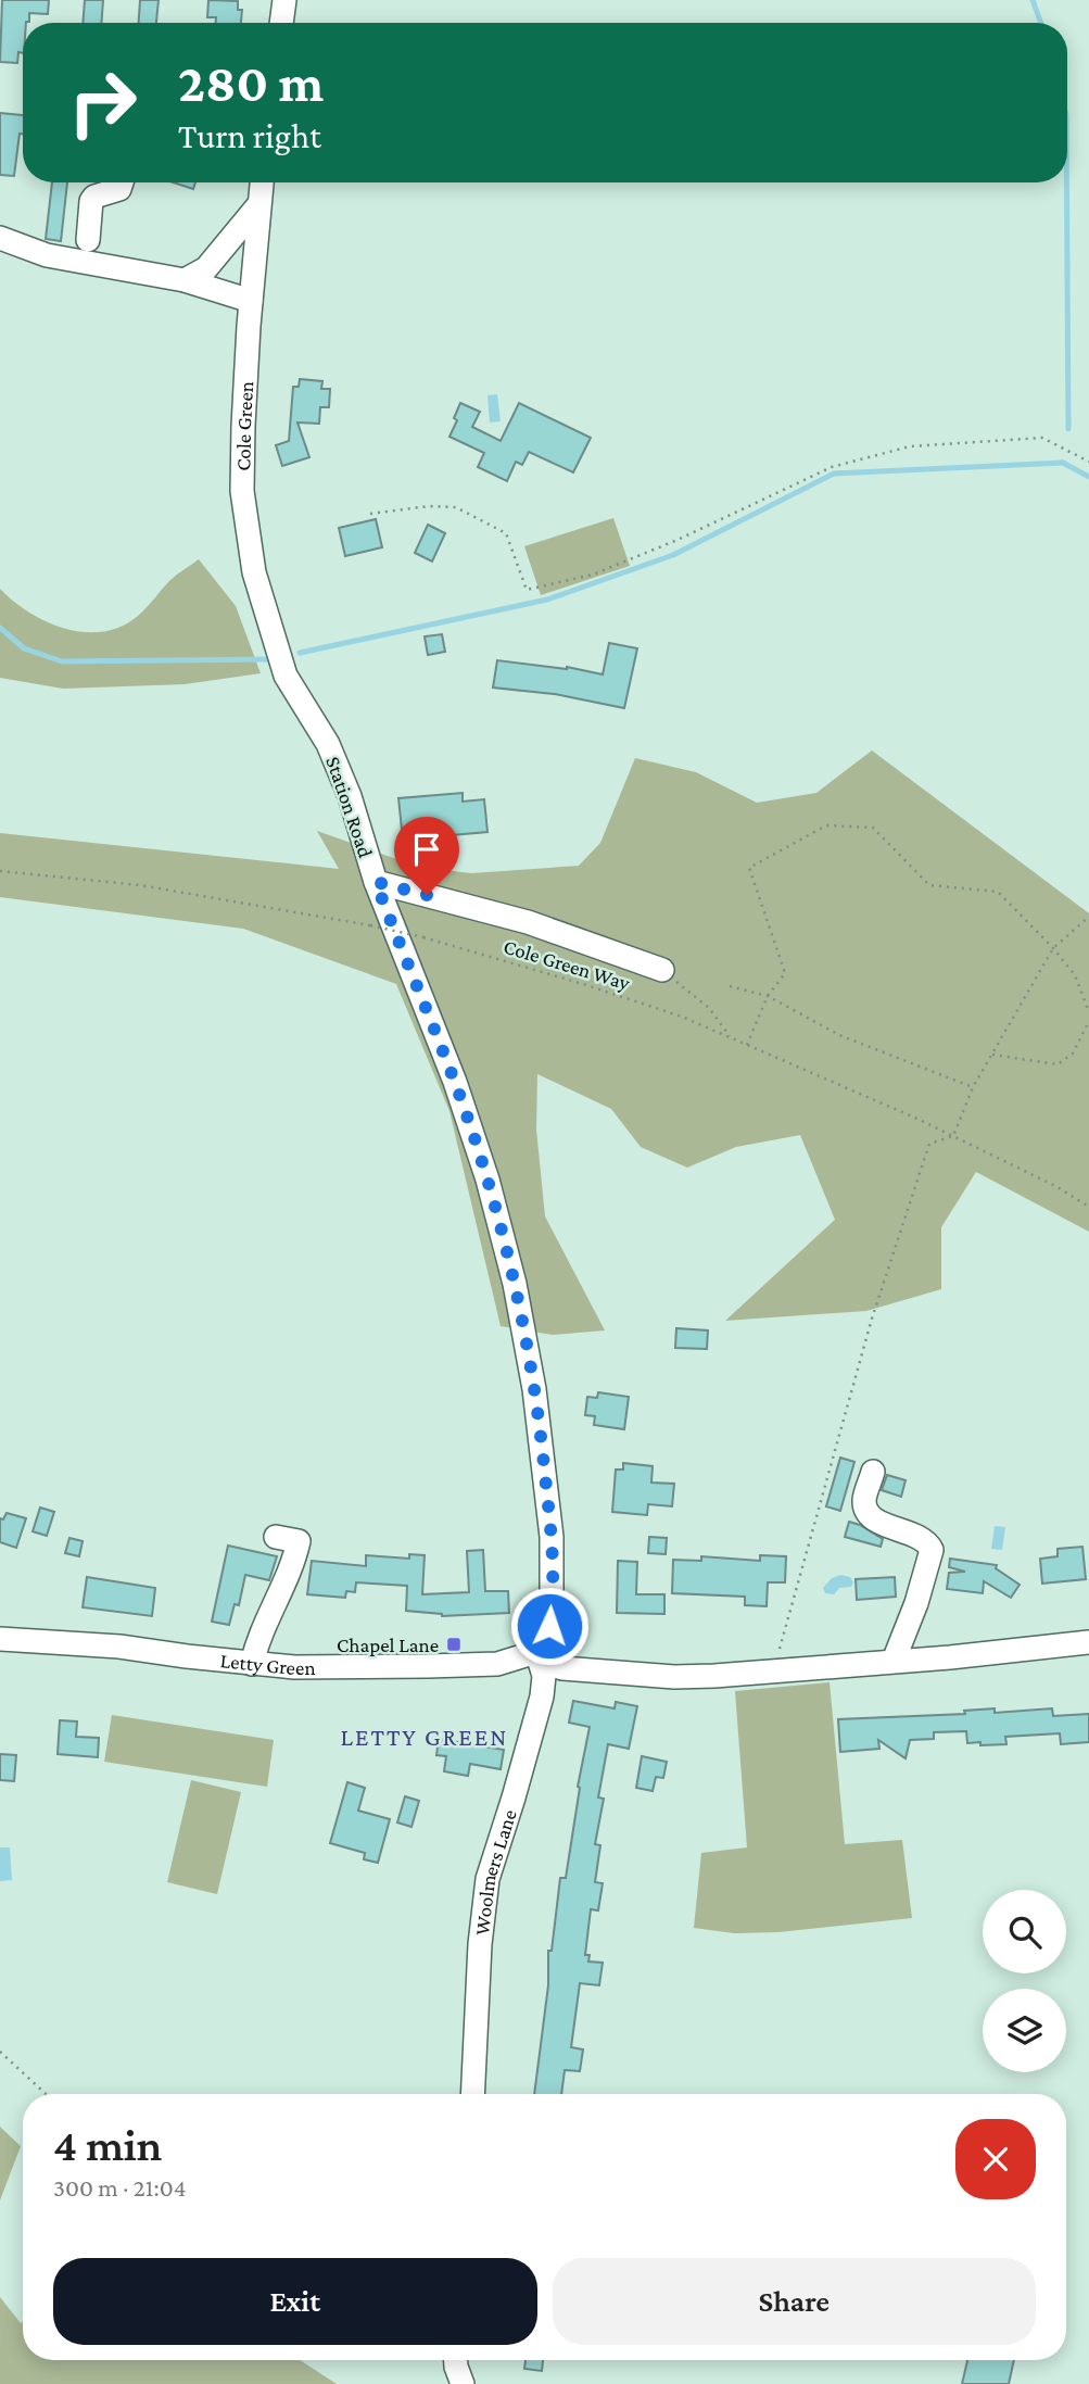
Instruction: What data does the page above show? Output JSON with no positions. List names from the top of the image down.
{
  "streets": {
    "street": [
      "Cole Green",
      "Station Road",
      "Letty Green",
      "Woolmers Lane"
    ],
    "path": ["Cole Green Way"]
  },
  "crossings": [
    ["Cole Green", "Station Road"],
    ["Station Road", "Letty Green"],
    ["Station Road", "Woolmers Lane"],
    ["Letty Green", "Woolmers Lane"]
  ],
  "districts": ["LETTY GREEN"],
  "places": {
    "transit": ["Chapel Lane"]
  },
  "page": {
    "turn": ["280 m", "Turn right"],
    "heading": ["4 min", "300 m · 21:04"],
    "buttons": ["Exit", "Share"]
  }
}
